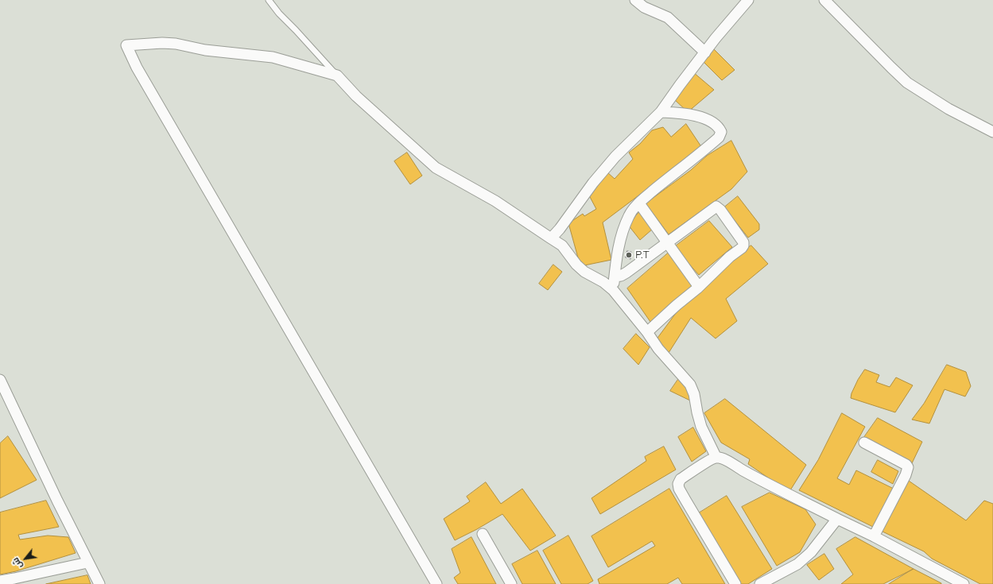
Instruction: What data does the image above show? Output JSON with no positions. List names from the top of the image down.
{
  "places": ["P.T"],
  "north": "bottom left"
}
